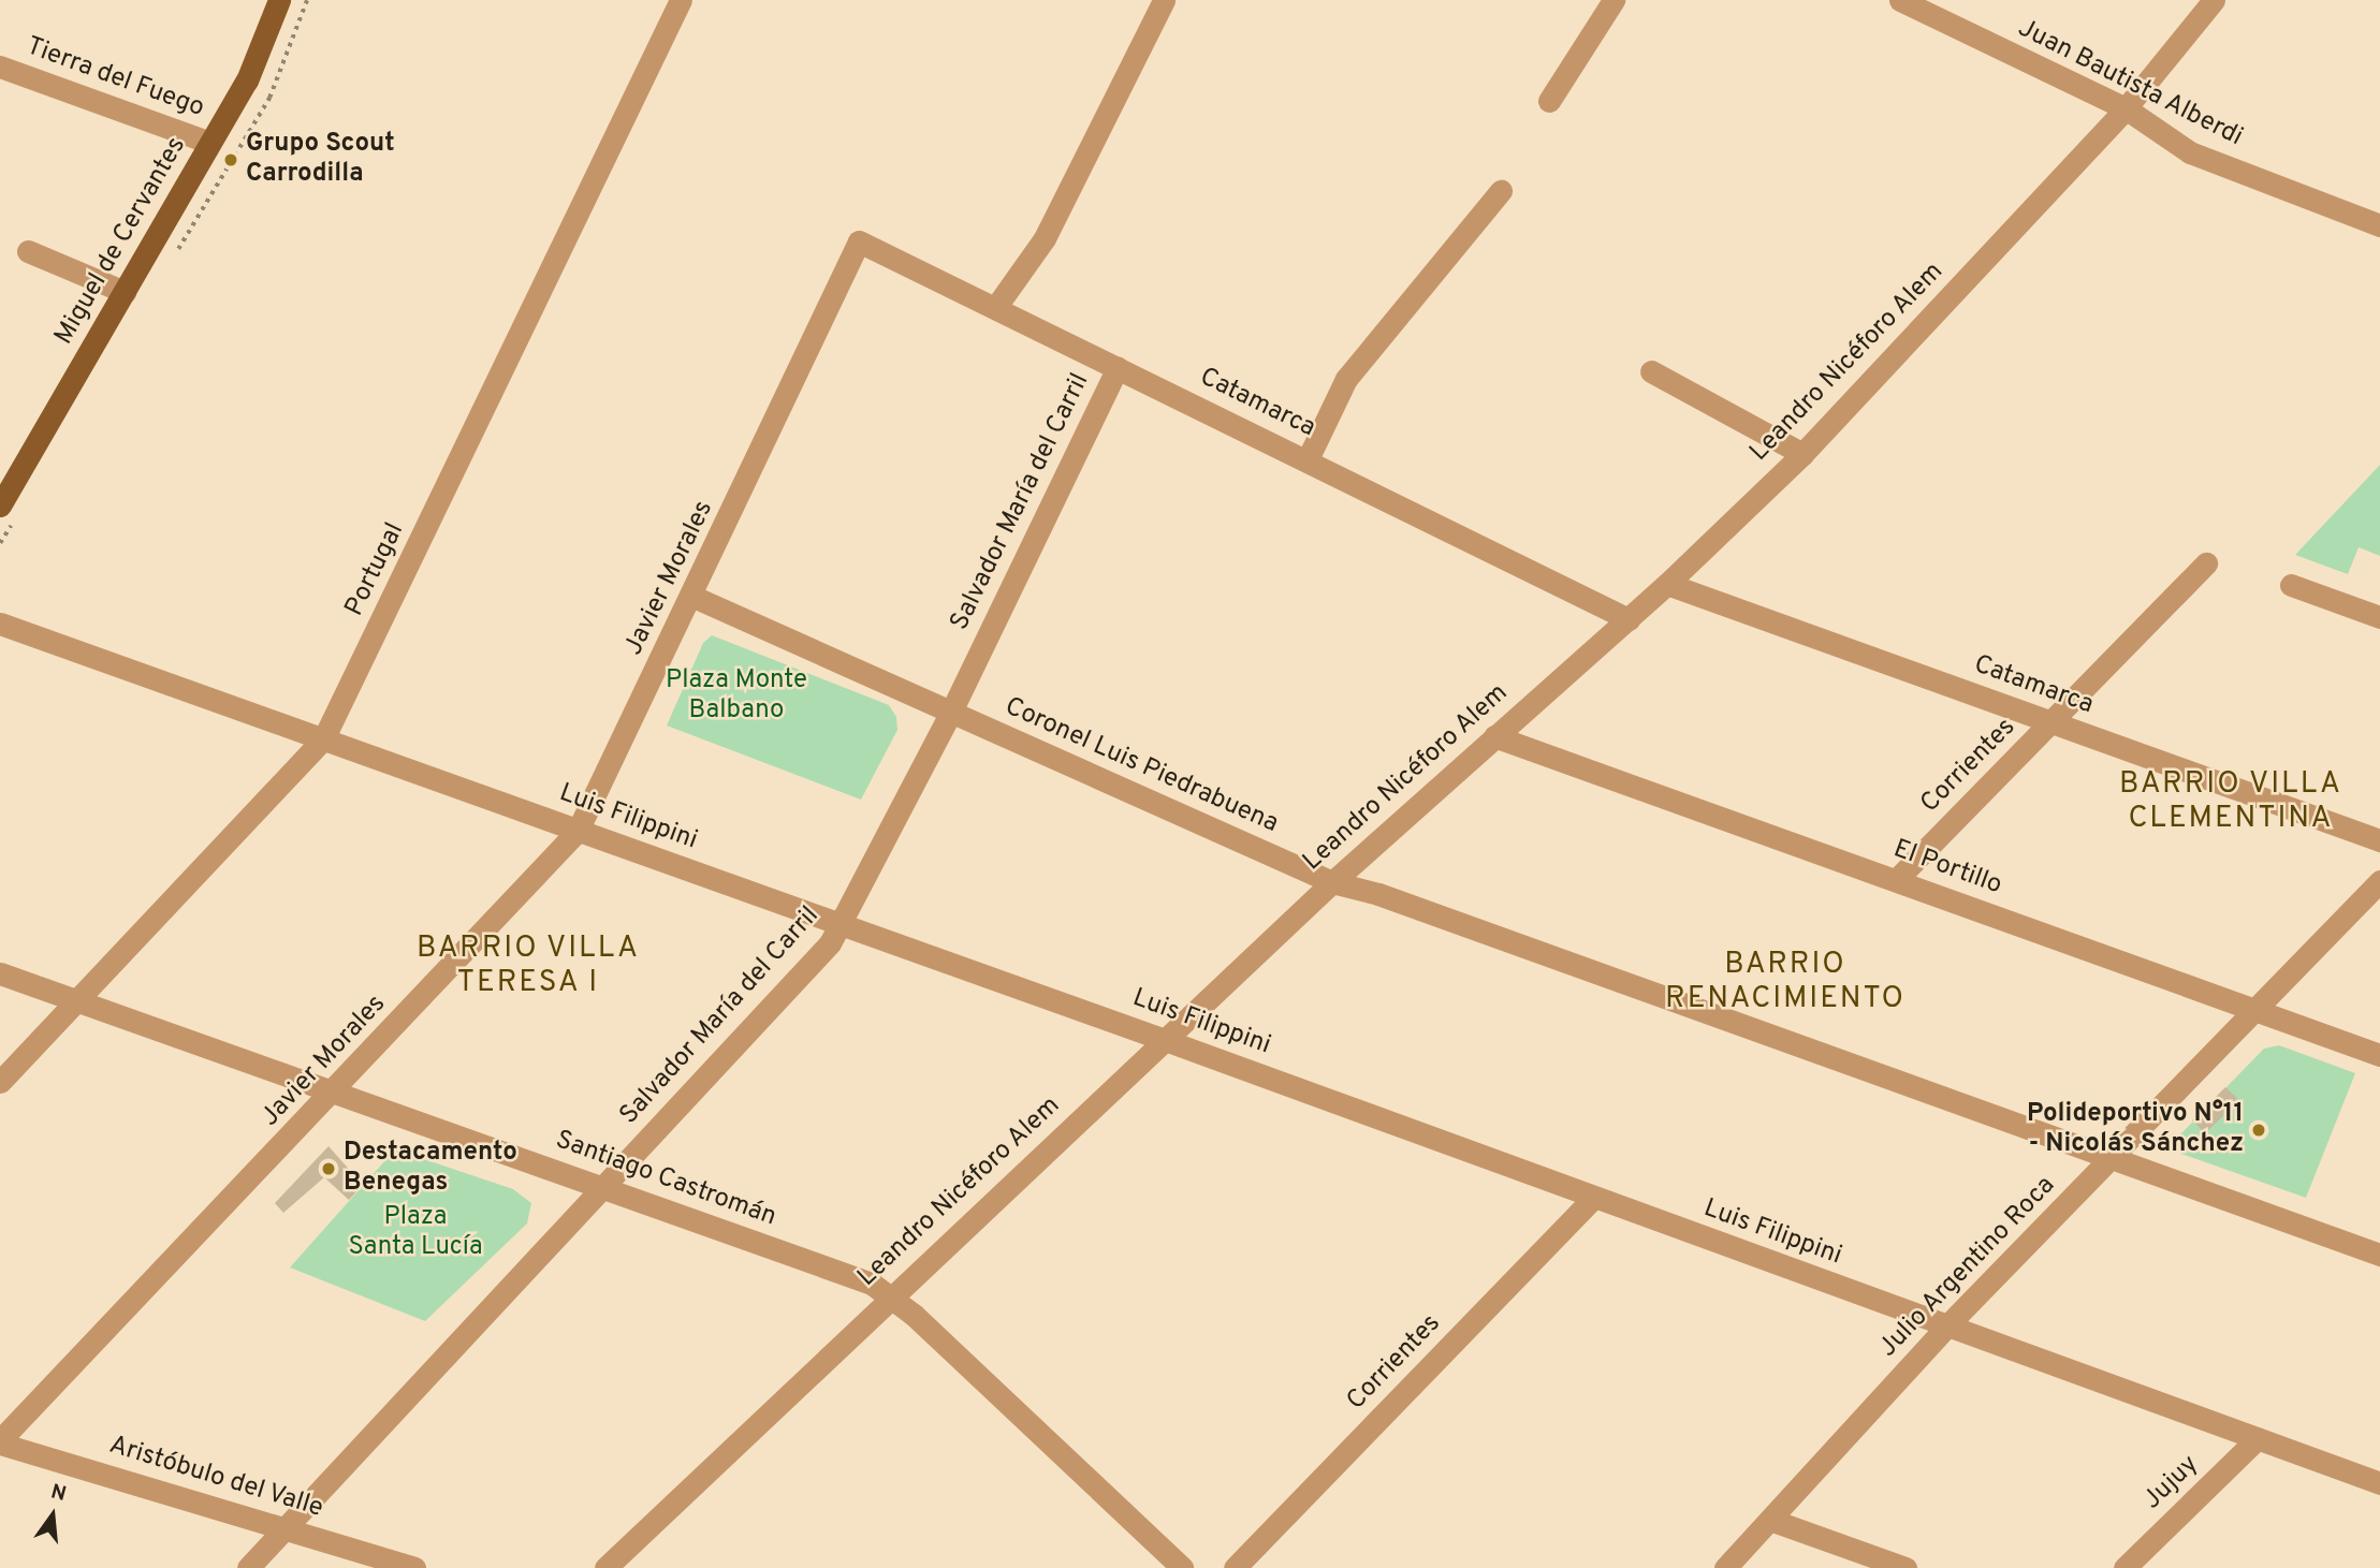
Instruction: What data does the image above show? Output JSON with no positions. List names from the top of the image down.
{
  "streets": {
    "main road": ["Miguel de Cervantes"],
    "street": [
      "Tierra del Fuego",
      "Juan Bautista Alberdi",
      "Leandro Nicéforo Alem",
      "Catamarca",
      "Salvador María del Carril",
      "Portugal",
      "Javier Morales",
      "Coronel Luis Piedrabuena",
      "Corrientes",
      "Luis Filippini",
      "El Portillo",
      "Santiago Castromán",
      "Julio Argentino Roca",
      "Aristóbulo del Valle",
      "Jujuy"
    ]
  },
  "crossings": [
    ["Tierra del Fuego", "Miguel de Cervantes"],
    ["Juan Bautista Alberdi", "Leandro Nicéforo Alem"],
    ["Leandro Nicéforo Alem", "Catamarca"],
    ["Leandro Nicéforo Alem", "Coronel Luis Piedrabuena"],
    ["Leandro Nicéforo Alem", "Luis Filippini"],
    ["Leandro Nicéforo Alem", "El Portillo"],
    ["Leandro Nicéforo Alem", "Santiago Castromán"],
    ["Catamarca", "Salvador María del Carril"],
    ["Catamarca", "Javier Morales"],
    ["Catamarca", "Corrientes"],
    ["Salvador María del Carril", "Coronel Luis Piedrabuena"],
    ["Salvador María del Carril", "Luis Filippini"],
    ["Salvador María del Carril", "Santiago Castromán"],
    ["Salvador María del Carril", "Aristóbulo del Valle"],
    ["Portugal", "Luis Filippini"],
    ["Portugal", "Santiago Castromán"],
    ["Javier Morales", "Coronel Luis Piedrabuena"],
    ["Javier Morales", "Luis Filippini"],
    ["Javier Morales", "Santiago Castromán"],
    ["Javier Morales", "Aristóbulo del Valle"],
    ["Coronel Luis Piedrabuena", "Julio Argentino Roca"],
    ["Corrientes", "Luis Filippini"],
    ["Corrientes", "El Portillo"],
    ["Luis Filippini", "Julio Argentino Roca"],
    ["Luis Filippini", "Jujuy"],
    ["El Portillo", "Julio Argentino Roca"]
  ],
  "districts": ["BARRIO VILLA CLEMENTINA", "BARRIO VILLA TERESA I", "BARRIO RENACIMIENTO"],
  "parks": ["Plaza Monte Balbano", "Plaza Santa Lucía"],
  "places": ["Grupo Scout Carrodilla", "Polideportivo N°11 - Nicolás Sánchez", "Destacamento Benegas"],
  "north": "top"
}
